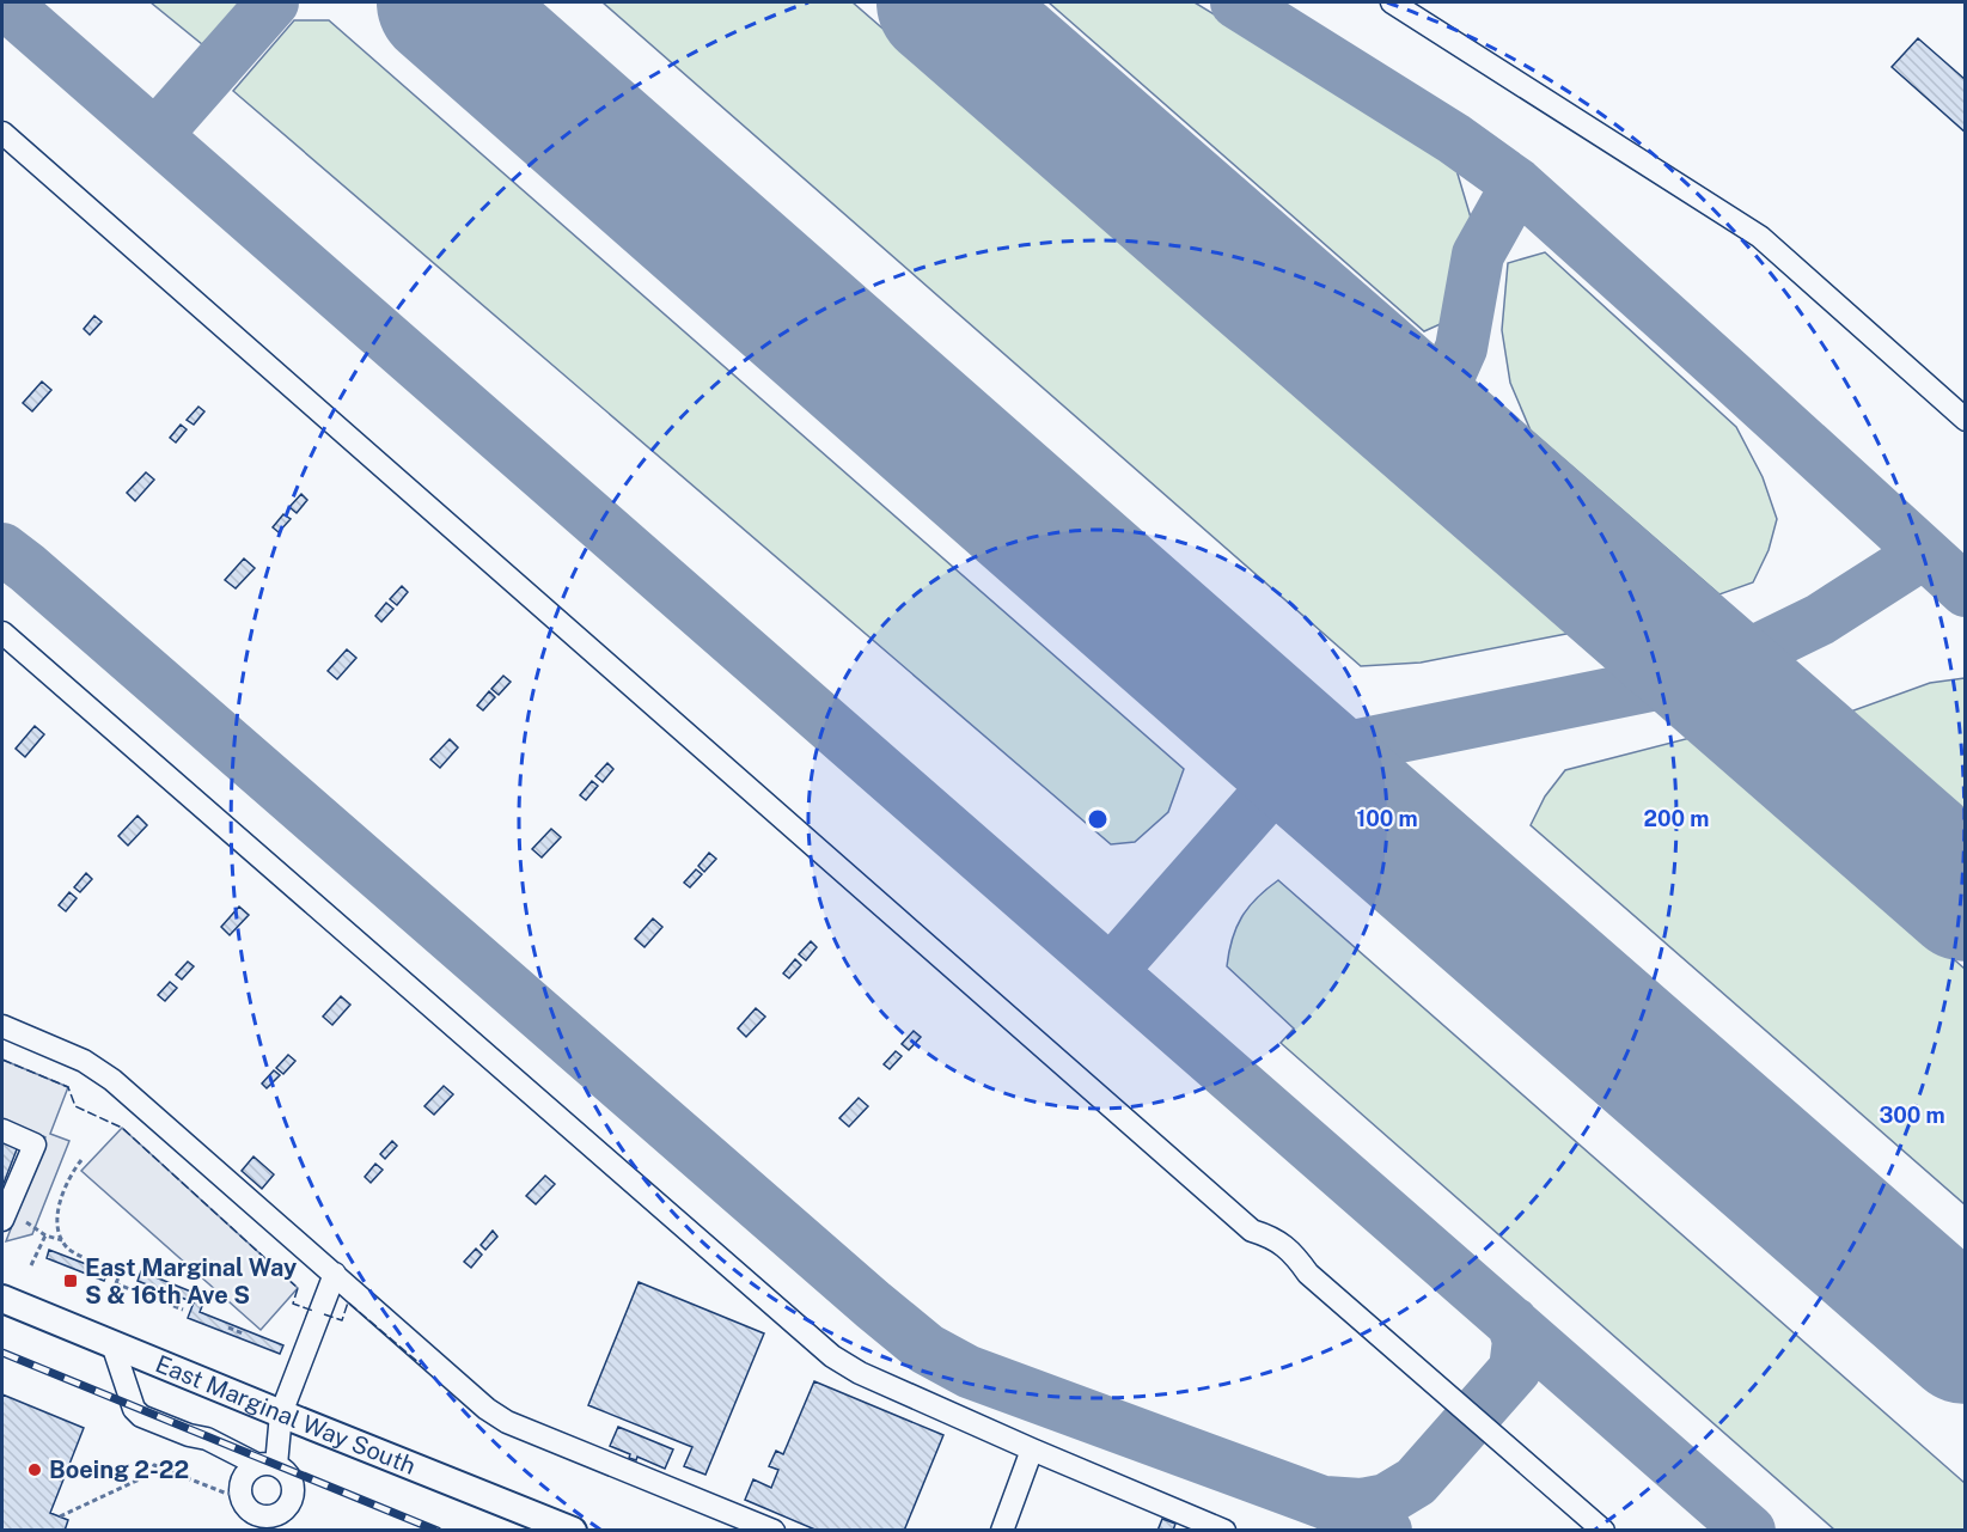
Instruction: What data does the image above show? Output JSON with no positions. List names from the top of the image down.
{
  "streets": {
    "main road": ["East Marginal Way South"]
  },
  "places": {
    "transit": ["East Marginal Way S & 16th Ave S"],
    "other": ["Boeing 2-22"]
  },
  "rings": ["100 m", "200 m", "300 m"]
}
